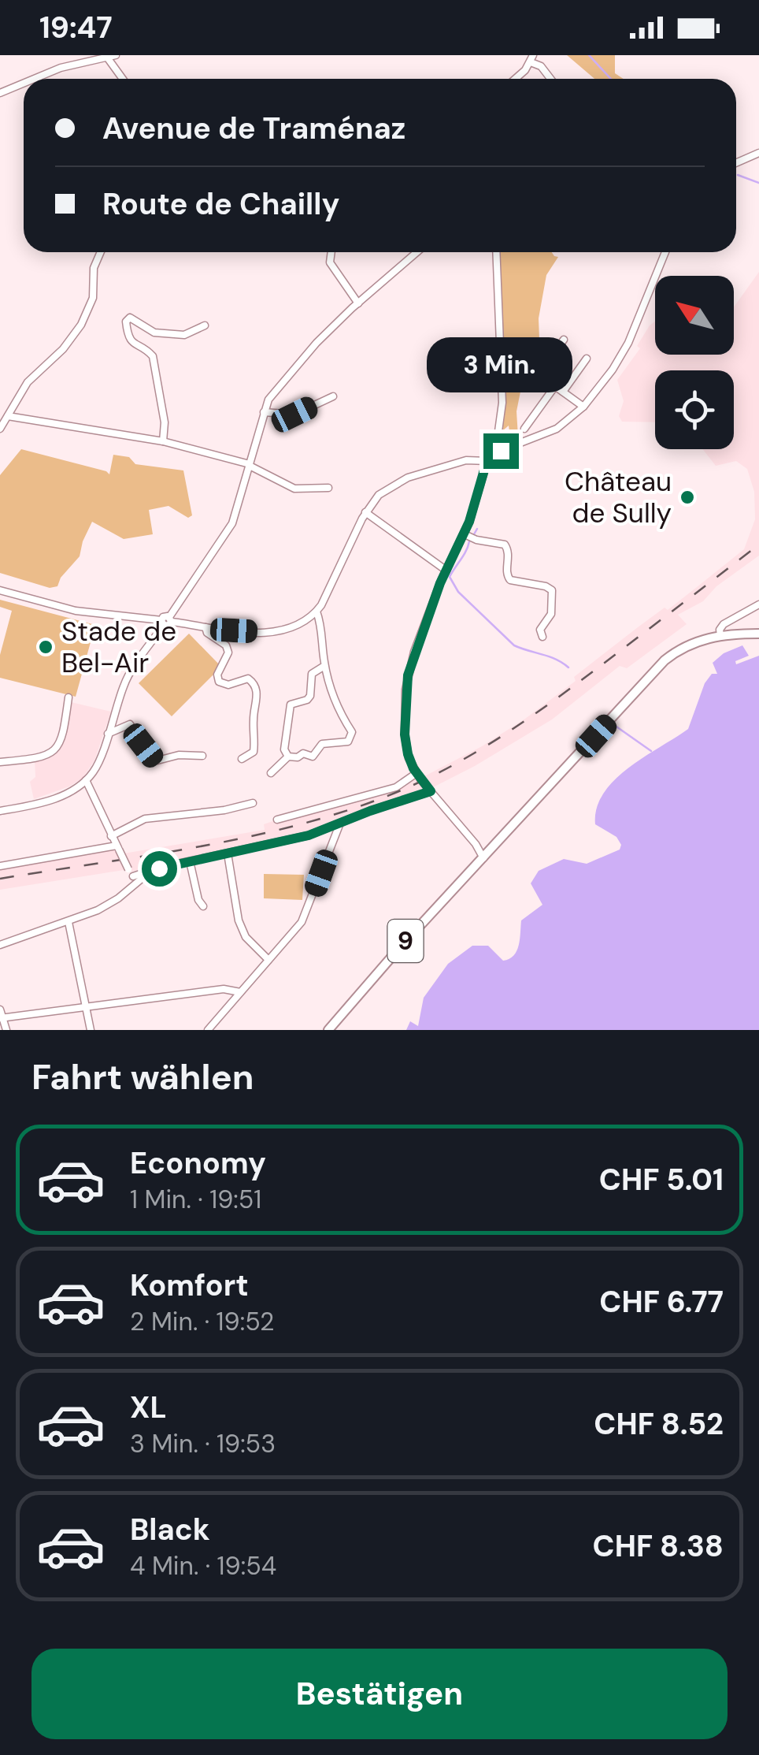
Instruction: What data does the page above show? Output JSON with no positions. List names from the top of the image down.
{
  "streets": {
    "main road": ["9"]
  },
  "places": ["Château de Sully", "Stade de Bel-Air"],
  "north": "top left",
  "page": {
    "status": "19:47",
    "banner": ["Avenue de Traménaz", "Route de Chailly"],
    "bubble": "3 Min.",
    "heading": "Fahrt wählen",
    "list": [
      {
        "name": "Economy",
        "note": "1 Min. · 19:51",
        "value": "CHF 5.01"
      },
      {
        "name": "Komfort",
        "note": "2 Min. · 19:52",
        "value": "CHF 6.77"
      },
      {
        "name": "XL",
        "note": "3 Min. · 19:53",
        "value": "CHF 8.52"
      },
      {
        "name": "Black",
        "note": "4 Min. · 19:54",
        "value": "CHF 8.38"
      }
    ],
    "buttons": "Bestätigen"
  }
}
